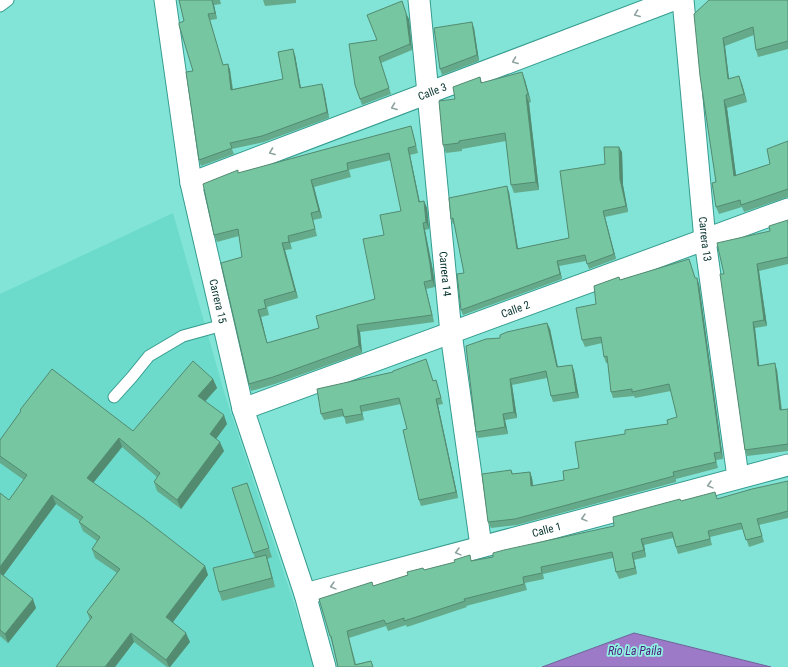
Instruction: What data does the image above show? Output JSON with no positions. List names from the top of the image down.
{
  "streets": {
    "street": [
      "Calle 3",
      "Carrera 13",
      "Carrera 14",
      "Carrera 15",
      "Calle 2",
      "Calle 1"
    ]
  },
  "crossings": [
    ["Calle 3", "Carrera 14"],
    ["Calle 3", "Carrera 15"],
    ["Carrera 13", "Calle 2"],
    ["Carrera 13", "Calle 1"],
    ["Carrera 14", "Calle 2"],
    ["Carrera 14", "Calle 1"],
    ["Carrera 15", "Calle 2"],
    ["Carrera 15", "Calle 1"]
  ],
  "one_way": ["Calle 3", "Calle 1"],
  "water": ["Río La Paila"]
}
